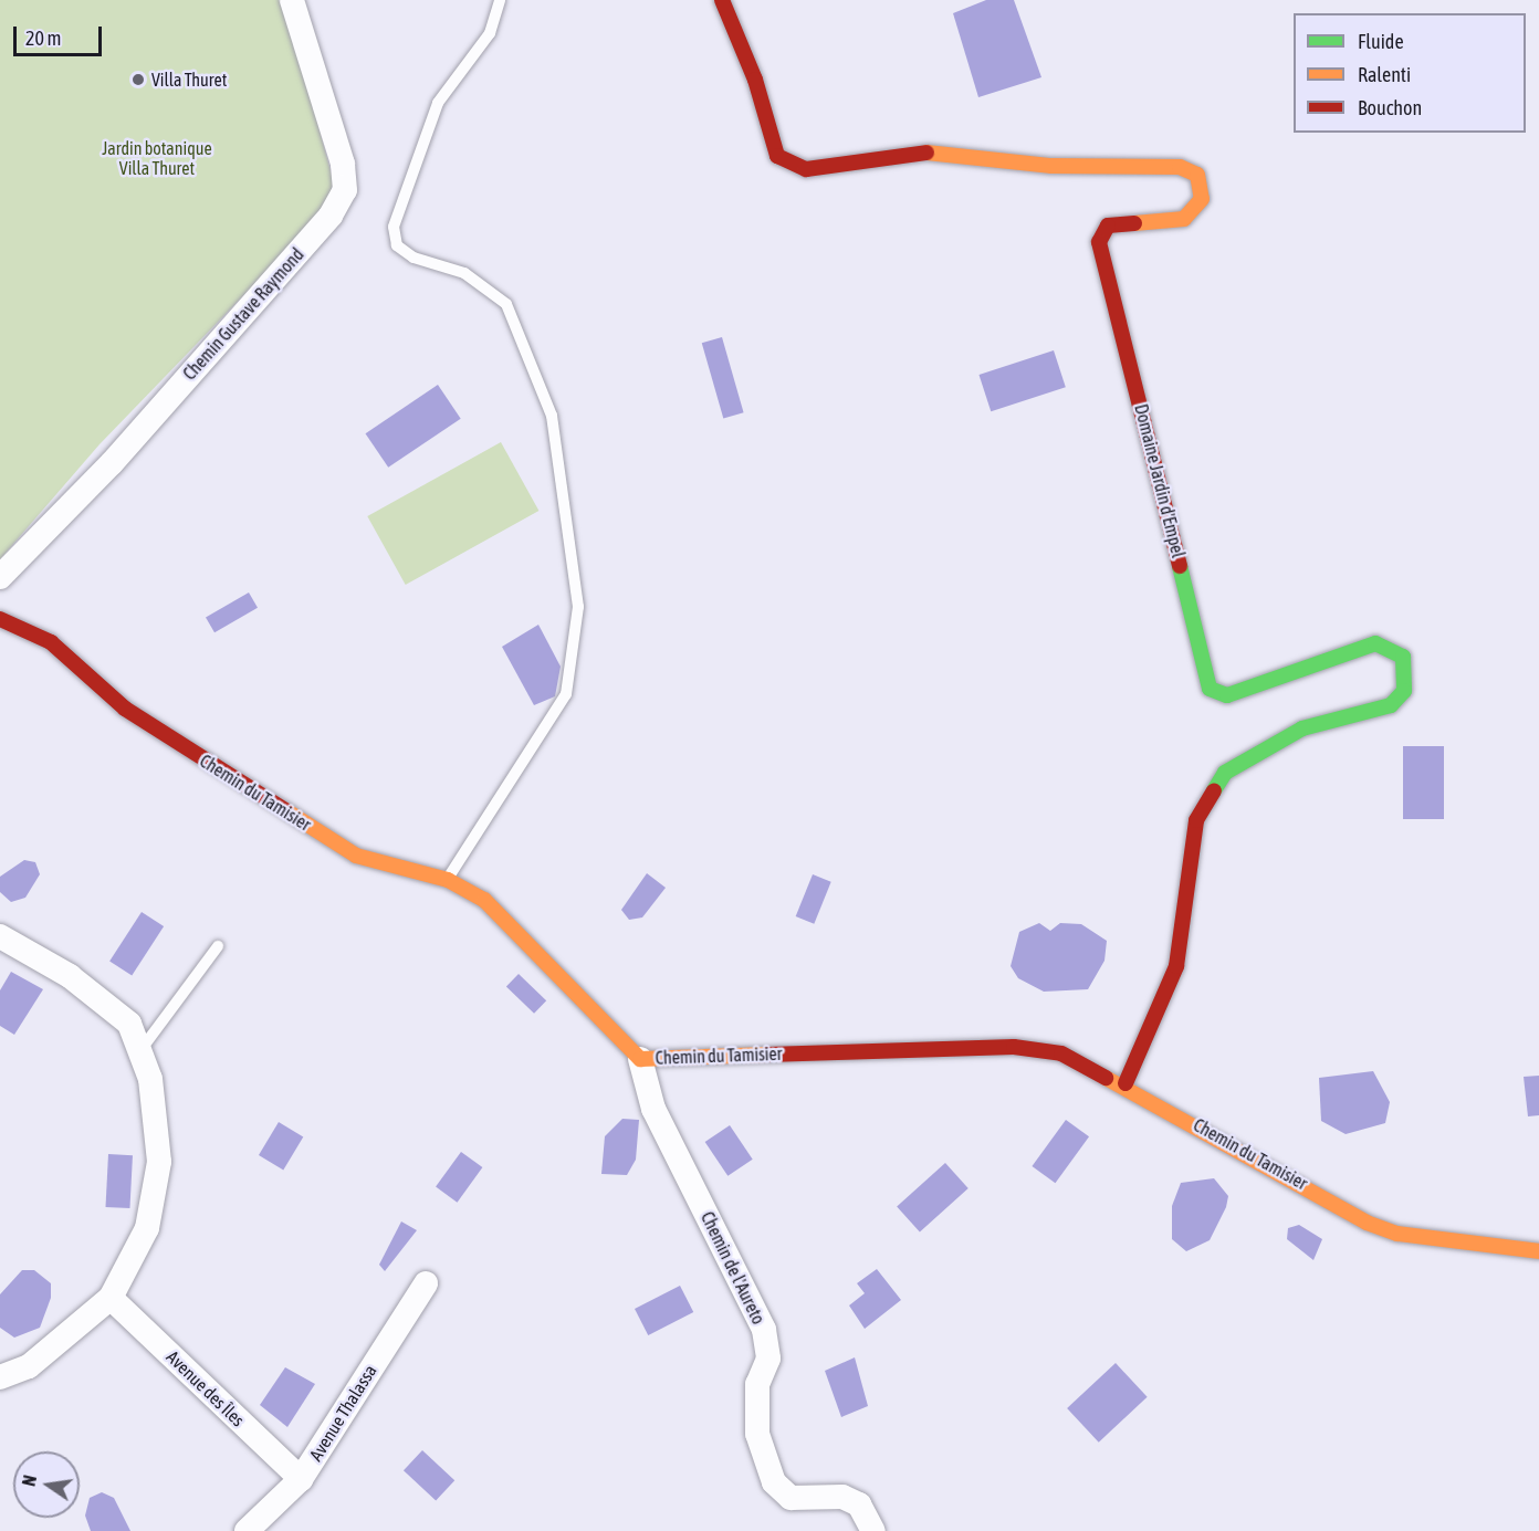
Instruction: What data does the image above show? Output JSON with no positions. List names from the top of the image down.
{
  "streets": {
    "street": [
      "Chemin Gustave Raymond",
      "Domaine Jardin d'Empel",
      "Chemin du Tamisier",
      "Chemin de l'Aureto",
      "Avenue des Îles",
      "Avenue Thalassa"
    ]
  },
  "crossings": [
    ["Domaine Jardin d'Empel", "Chemin du Tamisier"],
    ["Chemin du Tamisier", "Chemin de l'Aureto"],
    ["Avenue des Îles", "Avenue Thalassa"]
  ],
  "parks": ["Jardin botanique Villa Thuret"],
  "places": ["Villa Thuret"],
  "legend": ["Fluide", "Ralenti", "Bouchon"],
  "scale_bar": "20 m",
  "north": "left"
}
